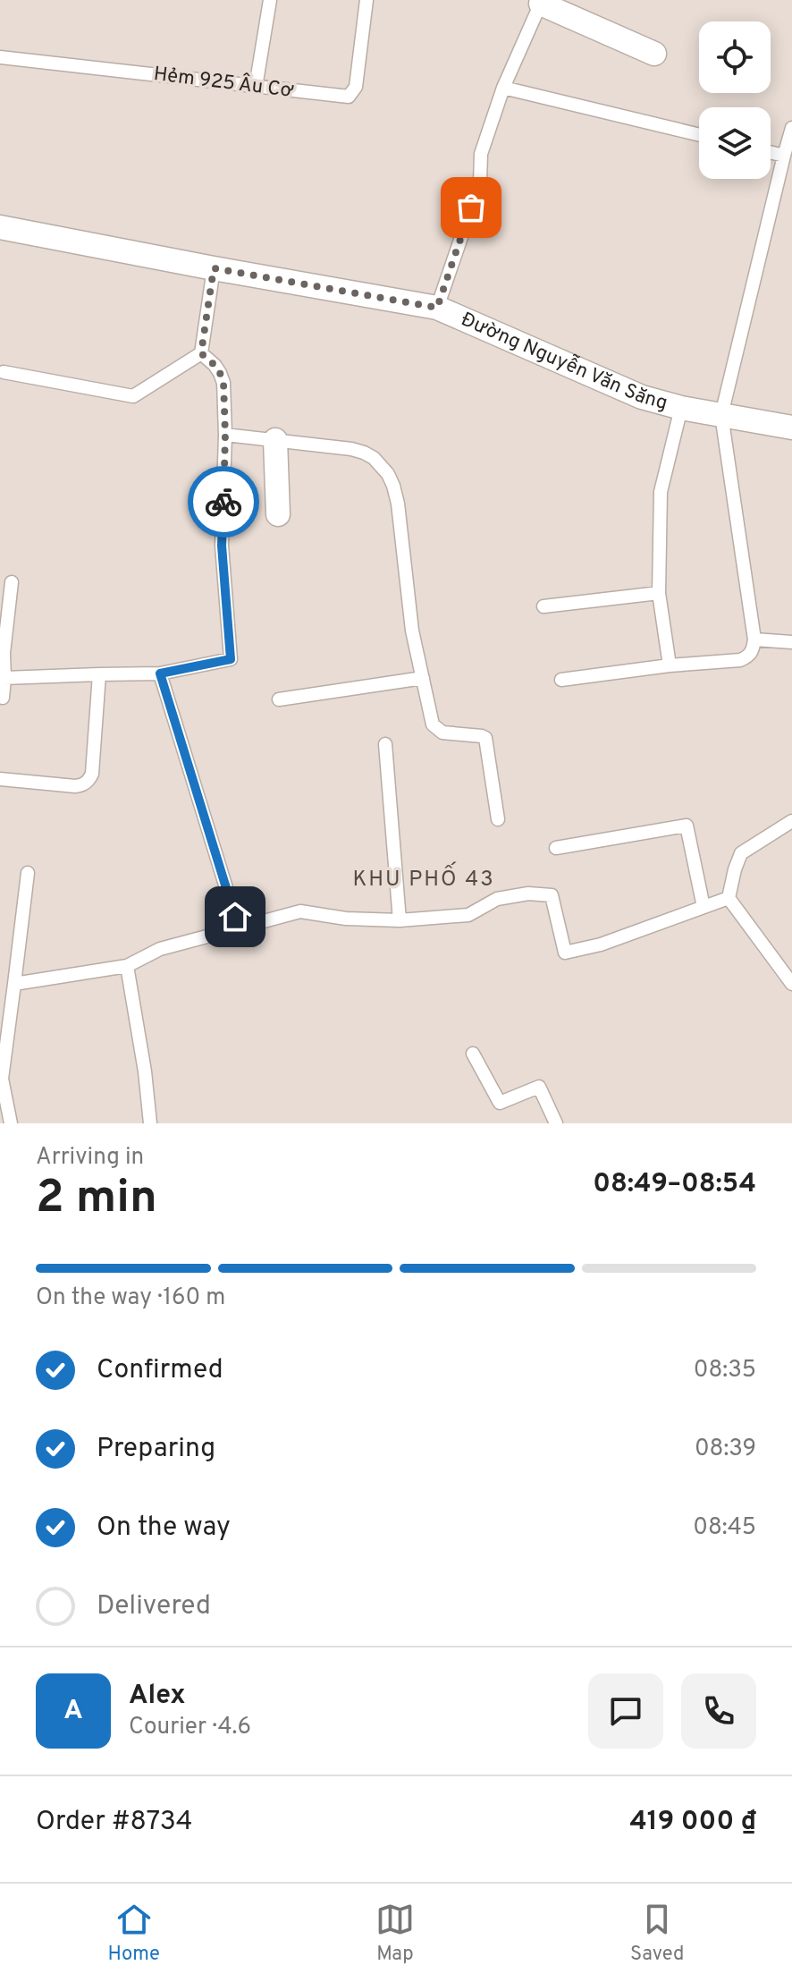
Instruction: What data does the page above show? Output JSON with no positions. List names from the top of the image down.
{
  "streets": {
    "street": ["Đường Nguyễn Văn Săng"],
    "lane": ["Hẻm 925 Âu Cơ"]
  },
  "districts": ["KHU PHỐ 43"],
  "page": {
    "heading": ["2 min", "Arriving in", "08:49–08:54"],
    "panel": [
      "Alex",
      "Courier · 4.6",
      "Order #8734",
      "419 000 ₫"
    ],
    "bar": "On the way · 160 m",
    "list": [
      ["Confirmed", "08:35"],
      ["Preparing", "08:39"],
      ["On the way", "08:45"],
      "Delivered"
    ],
    "round": "A",
    "tabs": ["Home", "Map", "Saved"]
  }
}
